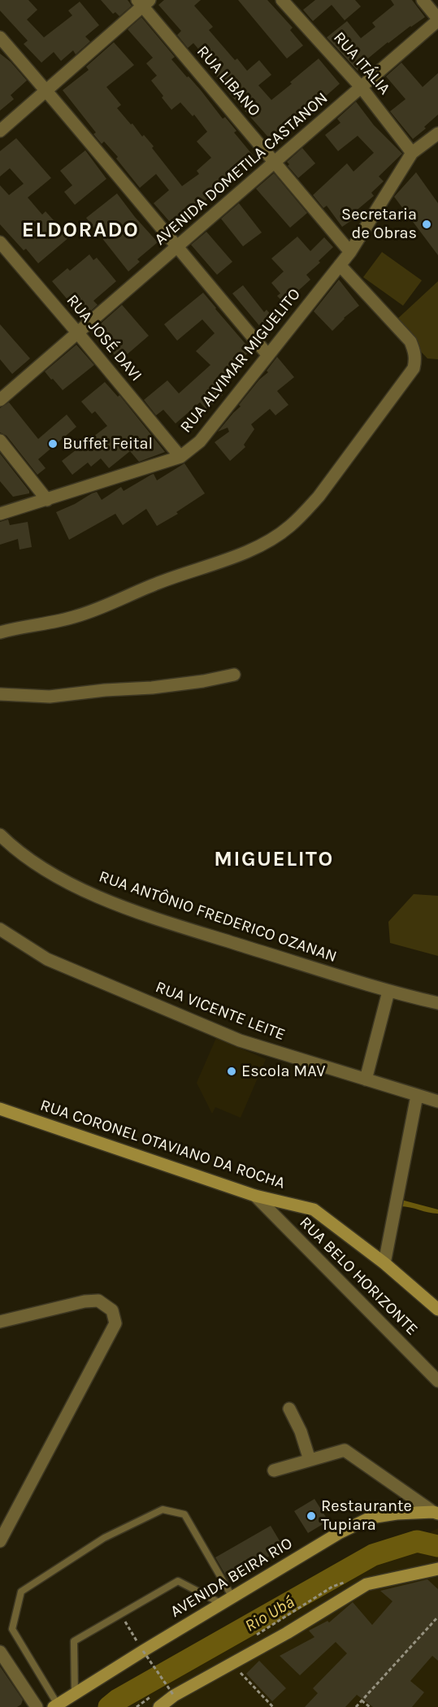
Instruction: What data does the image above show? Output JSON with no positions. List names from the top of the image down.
{
  "streets": {
    "main road": ["RUA CORONEL OTAVIANO DA ROCHA", "AVENIDA BEIRA RIO"],
    "street": [
      "RUA ITÁLIA",
      "RUA LIBANO",
      "AVENIDA DOMETILA CASTANON",
      "RUA JOSÉ DAVI",
      "RUA ALVIMAR MIGUELITO",
      "RUA ANTÔNIO FREDERICO OZANAN",
      "RUA VICENTE LEITE",
      "RUA BELO HORIZONTE"
    ]
  },
  "crossings": [
    ["RUA ITÁLIA", "AVENIDA DOMETILA CASTANON"],
    ["RUA ITÁLIA", "RUA ALVIMAR MIGUELITO"],
    ["RUA LIBANO", "AVENIDA DOMETILA CASTANON"],
    ["RUA LIBANO", "RUA ALVIMAR MIGUELITO"],
    ["AVENIDA DOMETILA CASTANON", "RUA JOSÉ DAVI"],
    ["RUA JOSÉ DAVI", "RUA ALVIMAR MIGUELITO"],
    ["RUA CORONEL OTAVIANO DA ROCHA", "RUA BELO HORIZONTE"]
  ],
  "districts": ["ELDORADO", "MIGUELITO"],
  "water": ["Rio Ubá"],
  "places": [
    "Secretaria de Obras",
    "Buffet Feital",
    "Escola MAV",
    "Restaurante Tupiara"
  ]
}
